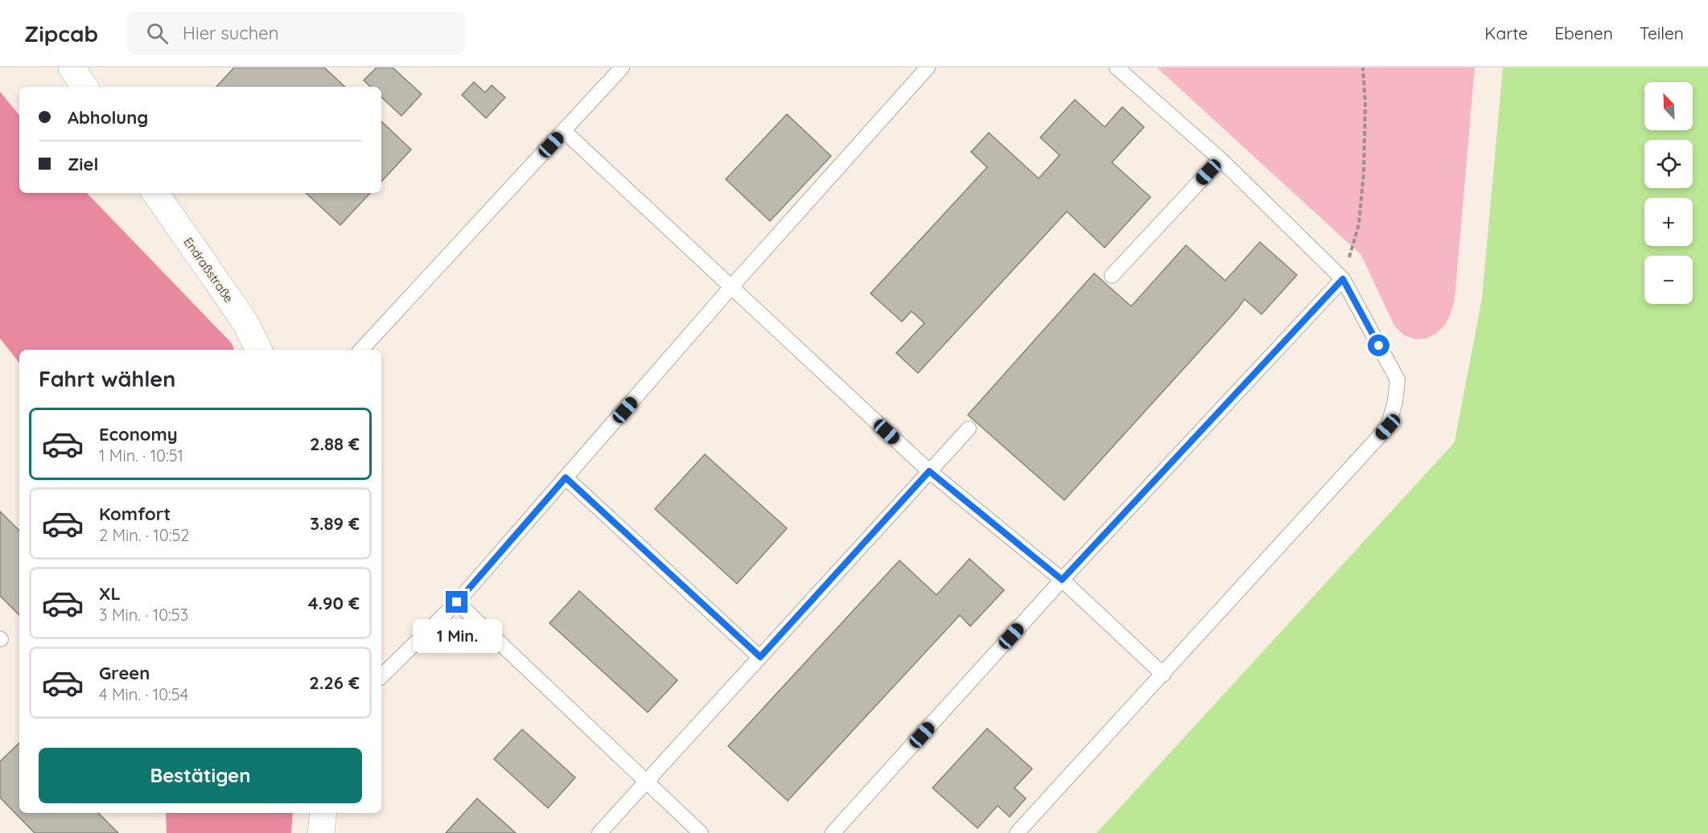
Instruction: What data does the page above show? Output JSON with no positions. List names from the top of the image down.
{
  "streets": {
    "street": ["Endraßstraße"]
  },
  "north": "top left",
  "page": {
    "header": "Zipcab",
    "search": "Hier suchen",
    "nav": ["Karte", "Ebenen", "Teilen"],
    "map_buttons": ["+", "−"],
    "banner": ["Abholung", "Ziel"],
    "heading": "Fahrt wählen",
    "list": [
      {
        "name": "Economy",
        "note": "1 Min. · 10:51",
        "value": "2.88 €"
      },
      {
        "name": "Komfort",
        "note": "2 Min. · 10:52",
        "value": "3.89 €"
      },
      {
        "name": "XL",
        "note": "3 Min. · 10:53",
        "value": "4.90 €"
      },
      {
        "name": "Green",
        "note": "4 Min. · 10:54",
        "value": "2.26 €"
      }
    ],
    "bubble": "1 Min.",
    "buttons": "Bestätigen"
  }
}
